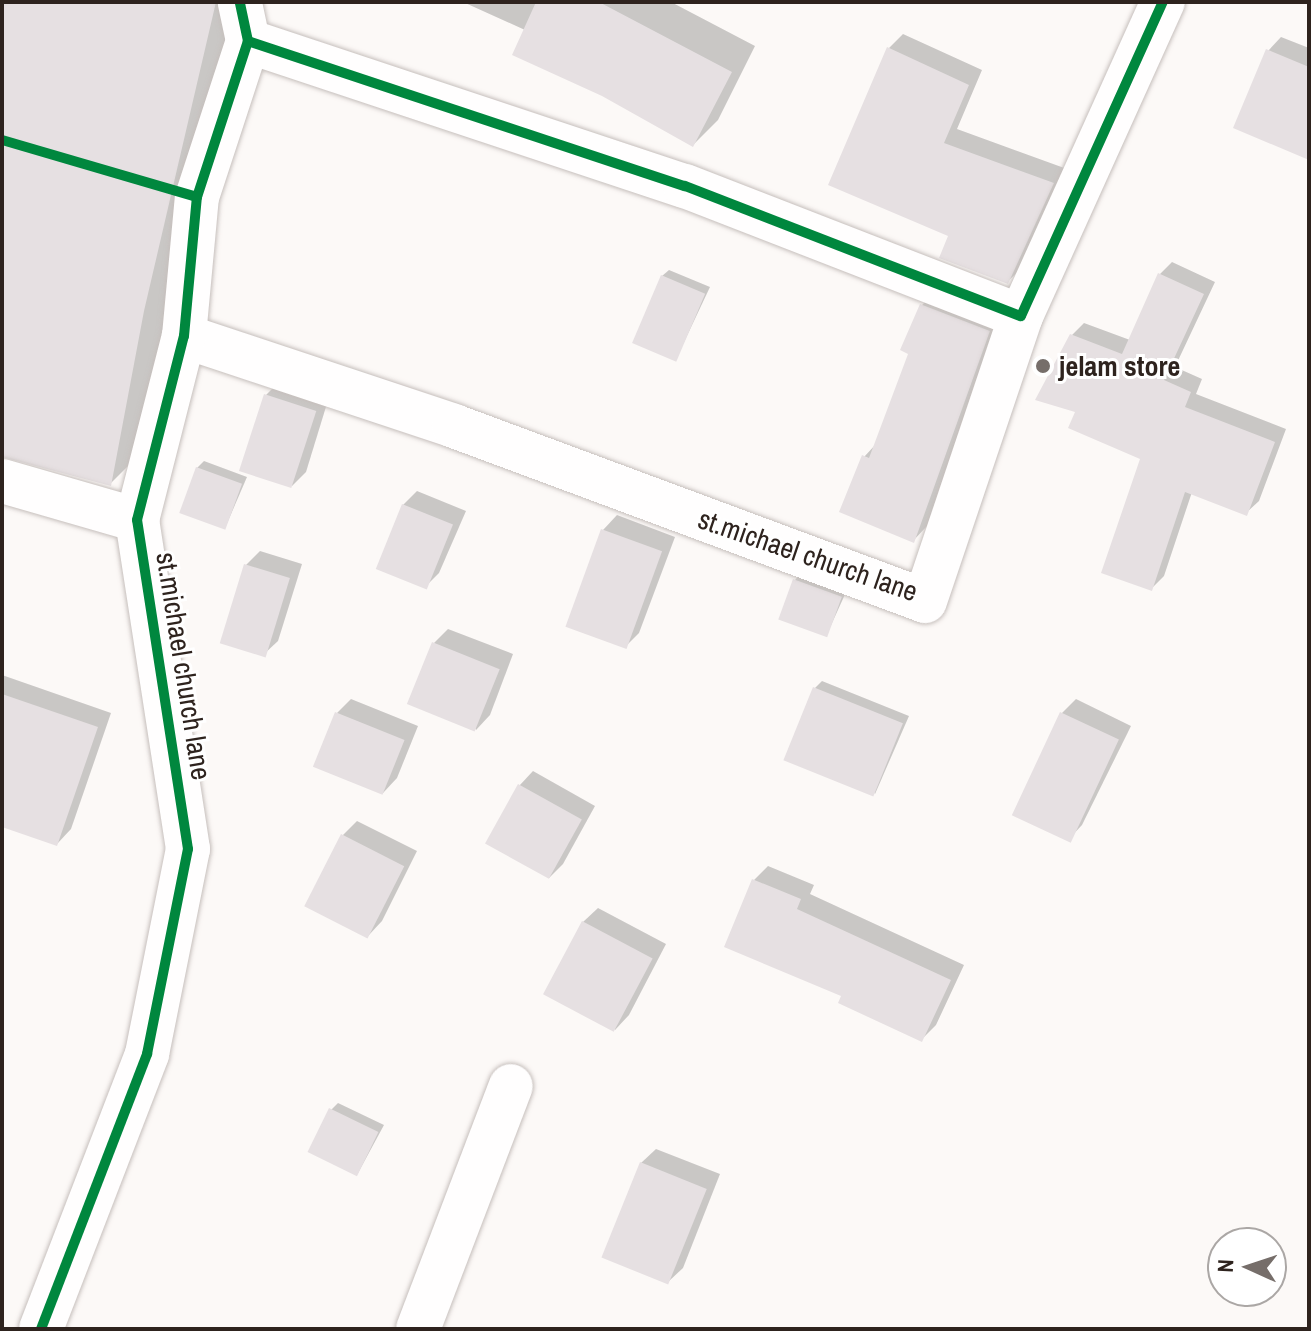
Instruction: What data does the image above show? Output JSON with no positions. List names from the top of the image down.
{
  "streets": {
    "street": ["st.michael church lane"]
  },
  "places": ["jelam store"],
  "north": "left"
}
